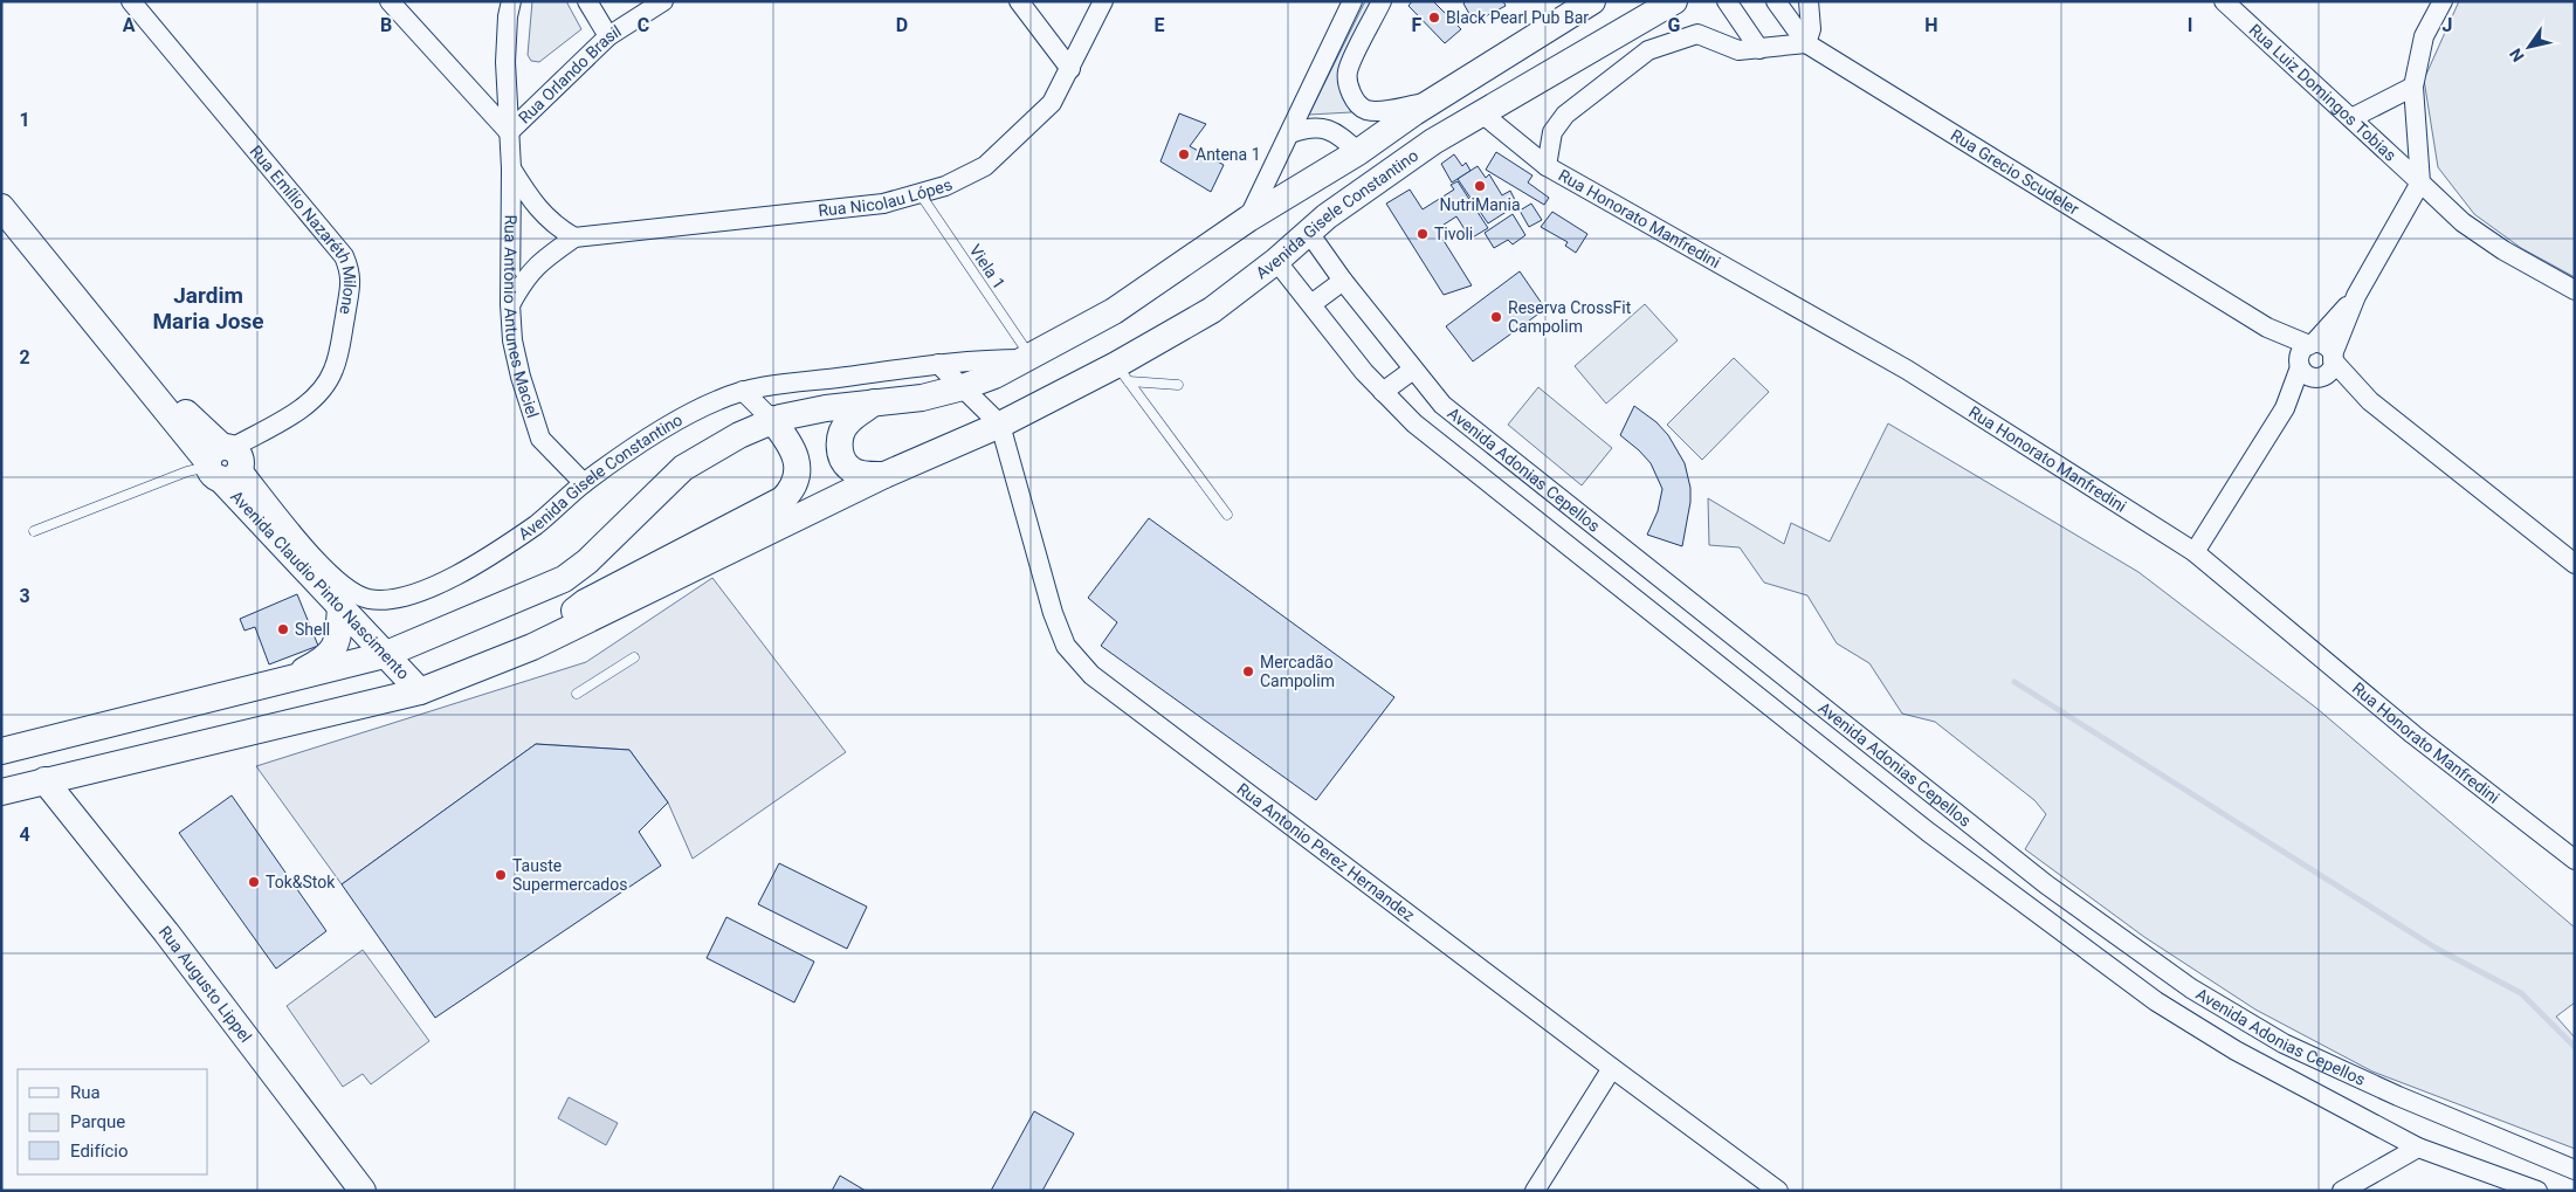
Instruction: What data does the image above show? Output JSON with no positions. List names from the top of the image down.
{
  "streets": {
    "main road": ["Avenida Gisele Constantino", "Avenida Claudio Pinto Nascimento", "Rua Augusto Lippel"],
    "street": [
      "Rua Orlando Brasil",
      "Rua Luiz Domingos Tobias",
      "Rua Grecio Scudeler",
      "Rua Nicolau Lópes",
      "Rua Honorato Manfredini",
      "Rua Emílio Nazaréth Milone",
      "Rua Antônio Antunes Maciel",
      "Avenida Adonias Cepellos",
      "Rua Antonio Perez Hernandez"
    ],
    "lane": ["Viela 1"]
  },
  "crossings": [
    ["Rua Orlando Brasil", "Rua Antônio Antunes Maciel"],
    ["Rua Nicolau Lópes", "Viela 1"],
    ["Rua Nicolau Lópes", "Rua Antônio Antunes Maciel"],
    ["Avenida Gisele Constantino", "Rua Honorato Manfredini"],
    ["Avenida Gisele Constantino", "Rua Emílio Nazaréth Milone"],
    ["Avenida Gisele Constantino", "Viela 1"],
    ["Avenida Gisele Constantino", "Rua Antônio Antunes Maciel"],
    ["Avenida Gisele Constantino", "Avenida Adonias Cepellos"],
    ["Avenida Gisele Constantino", "Avenida Claudio Pinto Nascimento"],
    ["Avenida Gisele Constantino", "Rua Antonio Perez Hernandez"],
    ["Avenida Gisele Constantino", "Rua Augusto Lippel"],
    ["Rua Emílio Nazaréth Milone", "Avenida Claudio Pinto Nascimento"]
  ],
  "districts": ["Jardim Maria Jose"],
  "places": [
    "Black Pearl Pub Bar",
    "Antena 1",
    "NutriMania",
    "Tivoli",
    "Reserva CrossFit Campolim",
    "Shell",
    "Mercadão Campolim",
    "Tauste Supermercados",
    "Tok&Stok"
  ],
  "legend": ["Rua", "Parque", "Edifício"],
  "north": "bottom left",
  "grid": {
    "columns": [
      "A",
      "B",
      "C",
      "D",
      "E",
      "F",
      "G",
      "H",
      "I",
      "J"
    ],
    "rows": [
      "1",
      "2",
      "3",
      "4"
    ]
  }
}
